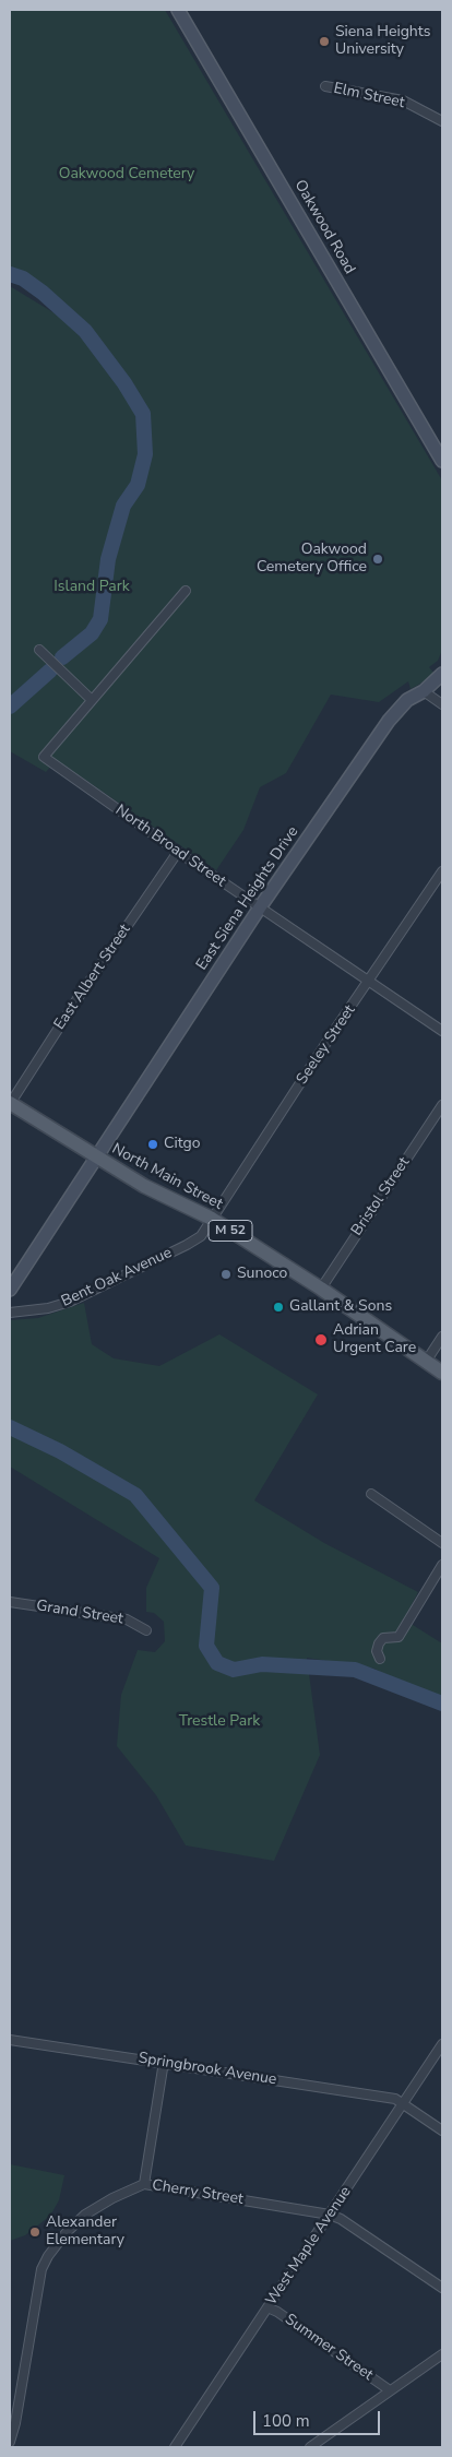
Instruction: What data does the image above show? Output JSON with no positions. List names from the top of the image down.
{
  "streets": {
    "main road": ["North Main Street", "M 52"],
    "street": [
      "Elm Street",
      "Oakwood Road",
      "North Broad Street",
      "East Siena Heights Drive",
      "East Albert Street",
      "Seeley Street",
      "Bristol Street",
      "Bent Oak Avenue",
      "Grand Street",
      "Springbrook Avenue",
      "Cherry Street",
      "West Maple Avenue",
      "Summer Street"
    ]
  },
  "crossings": [
    ["North Broad Street", "East Siena Heights Drive"],
    ["North Broad Street", "East Albert Street"],
    ["North Broad Street", "Seeley Street"],
    ["East Siena Heights Drive", "North Main Street"],
    ["East Albert Street", "North Main Street"],
    ["Seeley Street", "North Main Street"],
    ["Seeley Street", "Bent Oak Avenue"],
    ["North Main Street", "Bristol Street"],
    ["North Main Street", "Bent Oak Avenue"],
    ["Springbrook Avenue", "West Maple Avenue"],
    ["Cherry Street", "West Maple Avenue"],
    ["West Maple Avenue", "Summer Street"]
  ],
  "parks": ["Oakwood Cemetery", "Island Park", "Trestle Park"],
  "places": [
    "Siena Heights University",
    "Oakwood Cemetery Office",
    "Citgo",
    "Sunoco",
    "Gallant & Sons",
    "Adrian Urgent Care",
    "Alexander Elementary"
  ],
  "scale_bar": "100 m"
}
